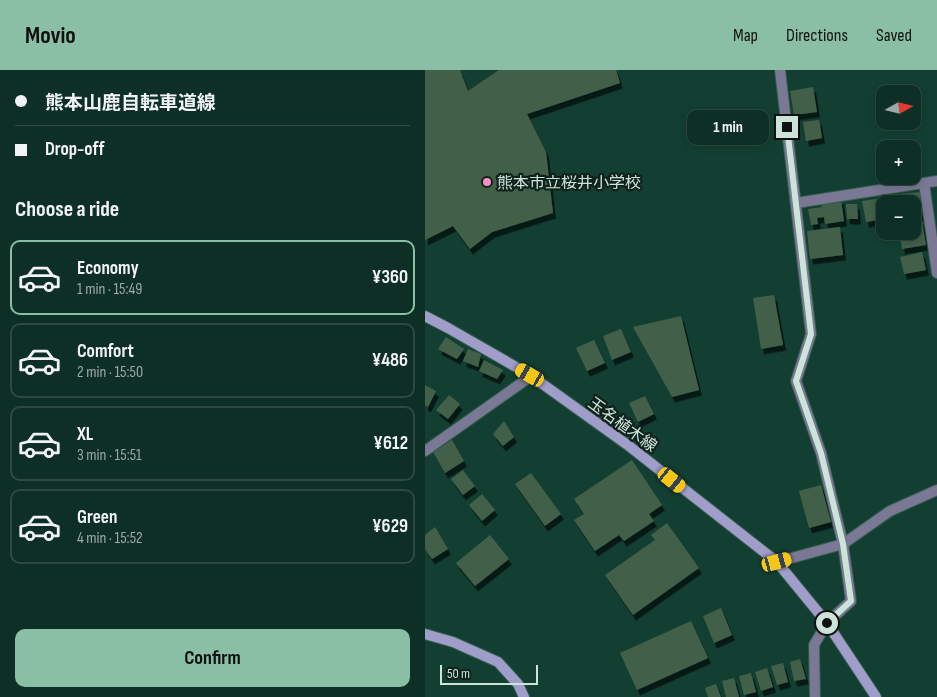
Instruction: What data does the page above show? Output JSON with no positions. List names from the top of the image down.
{
  "streets": {
    "main road": ["玉名植木線"]
  },
  "places": ["熊本市立桜井小学校"],
  "scale_bar": "50 m",
  "north": "right",
  "page": {
    "header": "Movio",
    "nav": ["Map", "Directions", "Saved"],
    "banner": ["熊本山鹿自転車道線", "Drop-off"],
    "map_buttons": ["+", "−"],
    "bubble": "1 min",
    "heading": "Choose a ride",
    "list": [
      {
        "name": "Economy",
        "note": "1 min · 15:49",
        "value": "¥360"
      },
      {
        "name": "Comfort",
        "note": "2 min · 15:50",
        "value": "¥486"
      },
      {
        "name": "XL",
        "note": "3 min · 15:51",
        "value": "¥612"
      },
      {
        "name": "Green",
        "note": "4 min · 15:52",
        "value": "¥629"
      }
    ],
    "buttons": "Confirm",
    "scale": "50 m"
  }
}
